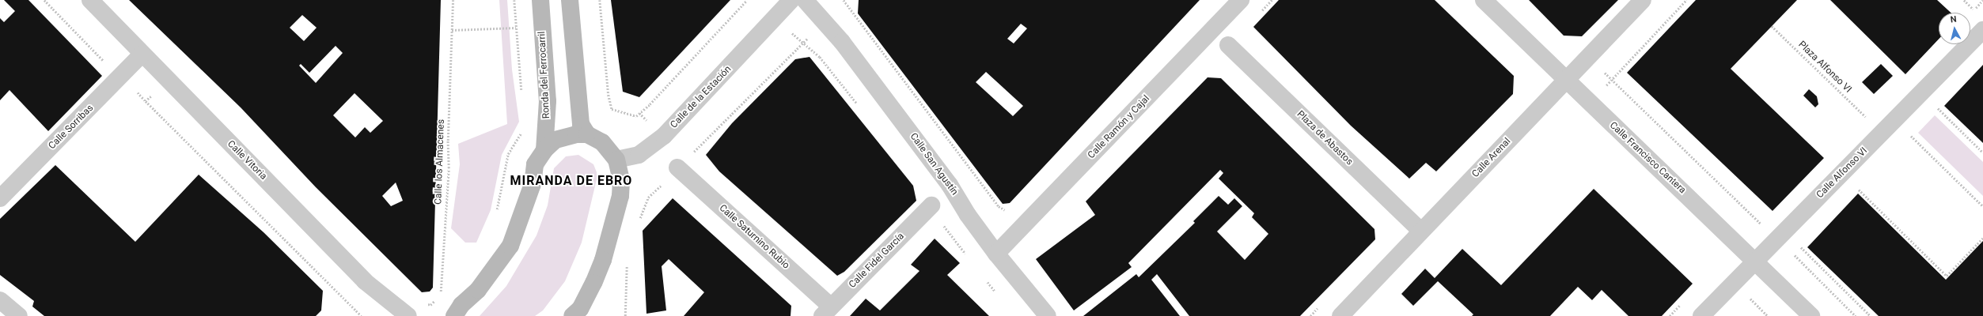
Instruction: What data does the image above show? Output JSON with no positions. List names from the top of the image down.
{
  "streets": {
    "main road": ["Ronda del Ferrocarril"],
    "street": [
      "Calle de la Estación",
      "Calle Sorribas",
      "Calle Ramón y Cajal",
      "Plaza de Abastos",
      "Calle Arenal",
      "Calle Francisco Cantera",
      "Calle Vitoria",
      "Calle San Agustín",
      "Calle Alfonso VI",
      "Calle Saturnino Rubio",
      "Calle Fidel García"
    ],
    "path": ["Plaza Alfonso VI", "Calle los Almacenes"]
  },
  "crossings": [
    ["Calle Sorribas", "Calle Vitoria"],
    ["Calle Ramón y Cajal", "Calle San Agustín"],
    ["Plaza de Abastos", "Calle Arenal"],
    ["Calle Arenal", "Calle Francisco Cantera"],
    ["Calle Francisco Cantera", "Calle Alfonso VI"],
    ["Calle Saturnino Rubio", "Calle Fidel García"]
  ],
  "districts": ["MIRANDA DE EBRO"],
  "north": "top"
}
